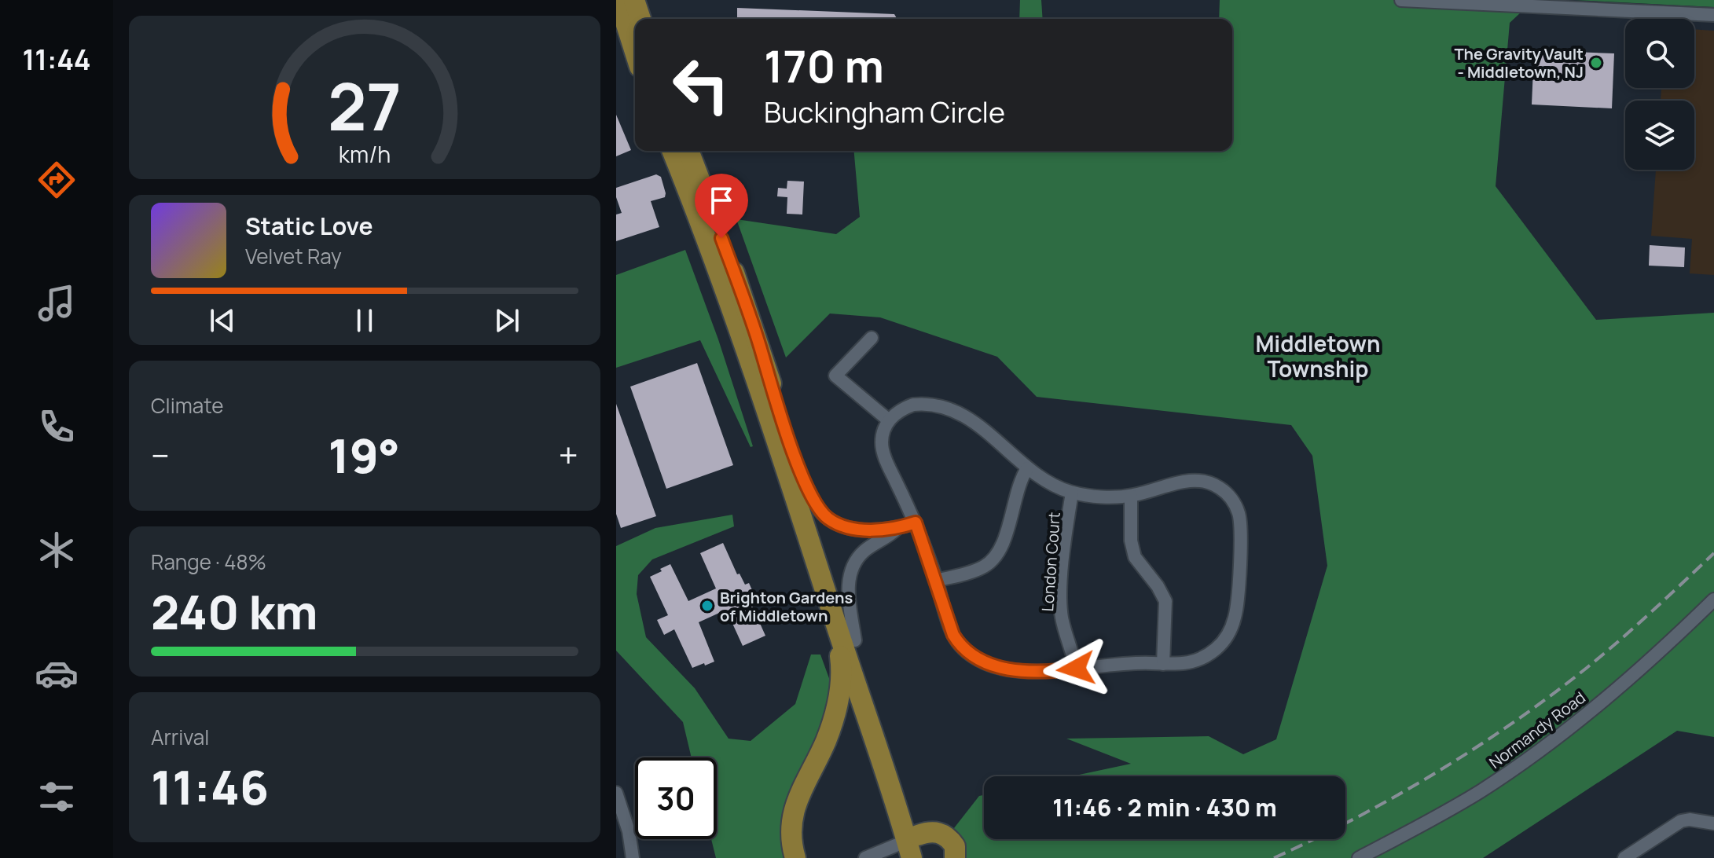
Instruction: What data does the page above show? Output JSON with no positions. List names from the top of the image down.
{
  "streets": {
    "street": ["London Court", "Normandy Road"]
  },
  "districts": ["Middletown Township"],
  "places": ["The Gravity Vault - Middletown, NJ", "Brighton Gardens of Middletown"],
  "page": {
    "tabs": "11:44",
    "turn": ["170 m", "Buckingham Circle"],
    "song": ["Static Love", "Velvet Ray"],
    "tile": [
      "Climate",
      ["Range · 48%", "240 km"],
      ["Arrival", "11:46"]
    ],
    "heat": ["−", "19°", "+"],
    "limit": "30",
    "trip": "11:46 · 2 min · 430 m",
    "gauge": ["27", "km/h"]
  }
}
